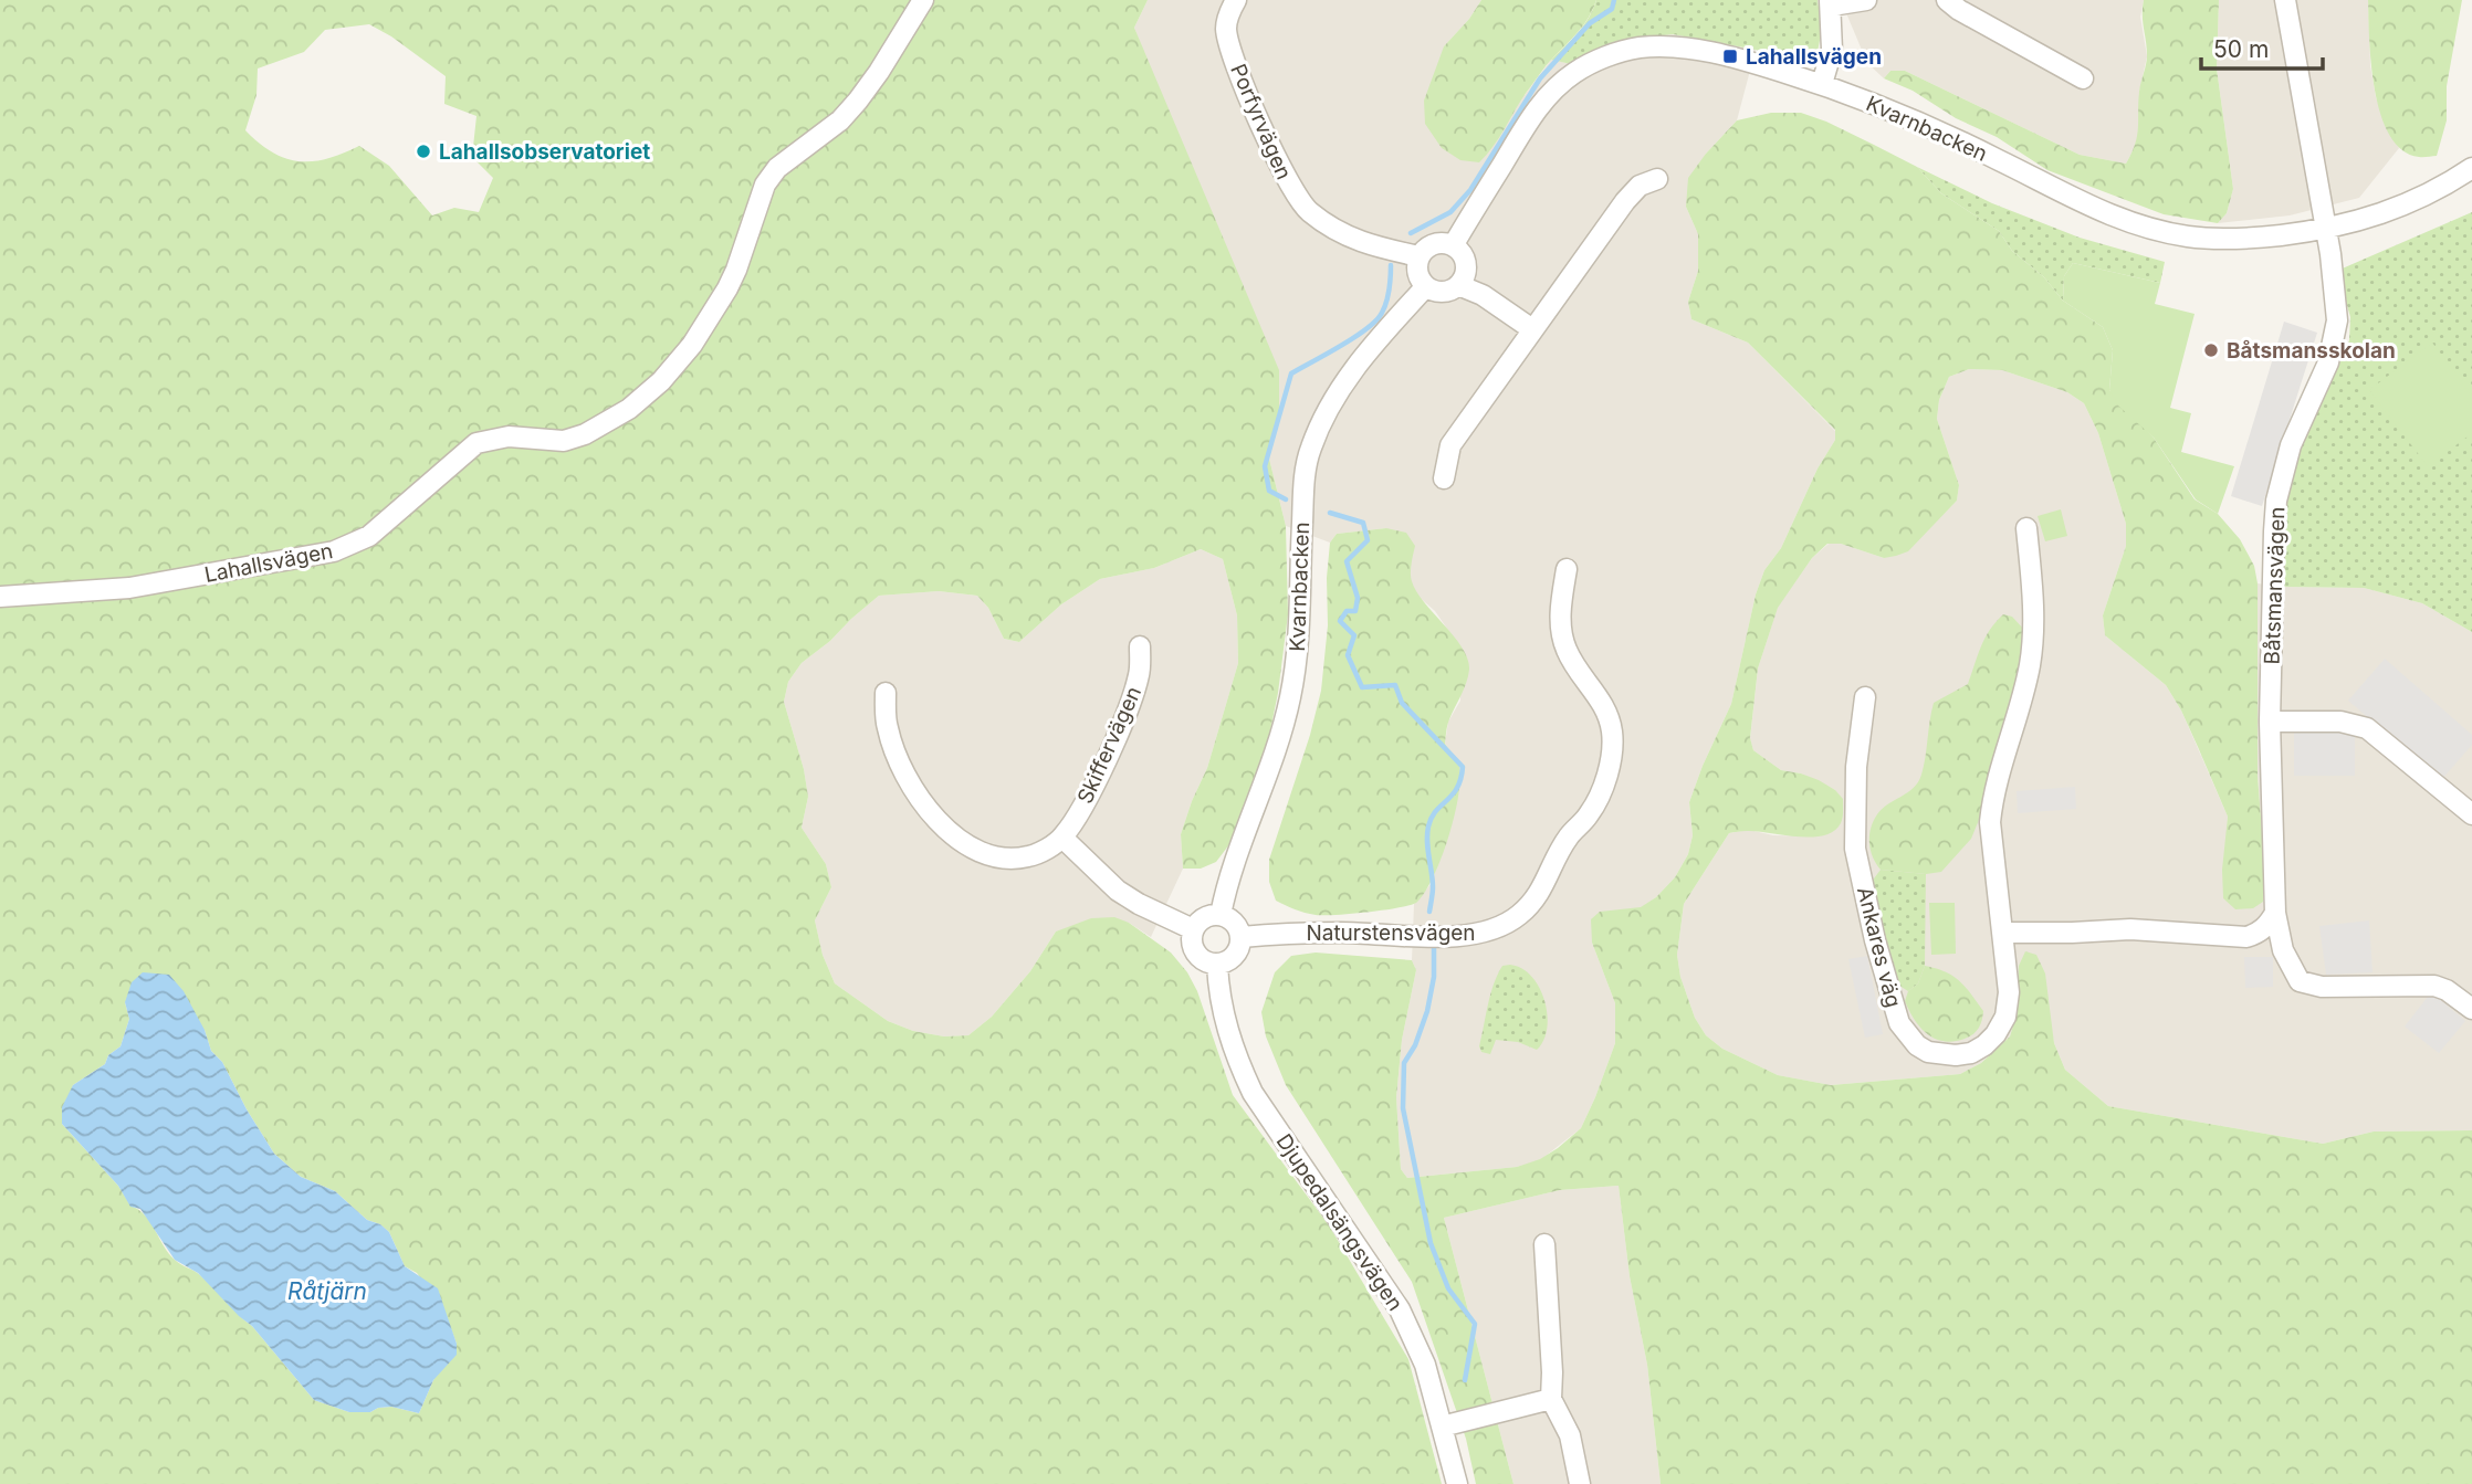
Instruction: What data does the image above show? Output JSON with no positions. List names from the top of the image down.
{
  "streets": {
    "street": [
      "Porfyrvägen",
      "Kvarnbacken",
      "Lahallsvägen",
      "Båtsmansvägen",
      "Skiffervägen",
      "Naturstensvägen",
      "Ankares väg",
      "Djupedalsängsvägen"
    ]
  },
  "crossings": [
    ["Porfyrvägen", "Kvarnbacken"],
    ["Kvarnbacken", "Båtsmansvägen"],
    ["Kvarnbacken", "Naturstensvägen"],
    ["Kvarnbacken", "Djupedalsängsvägen"],
    ["Naturstensvägen", "Djupedalsängsvägen"]
  ],
  "water": ["Råtjärn"],
  "places": {
    "transit": ["Lahallsvägen"],
    "other": ["Lahallsobservatoriet", "Båtsmansskolan"]
  },
  "scale_bar": "50 m"
}
